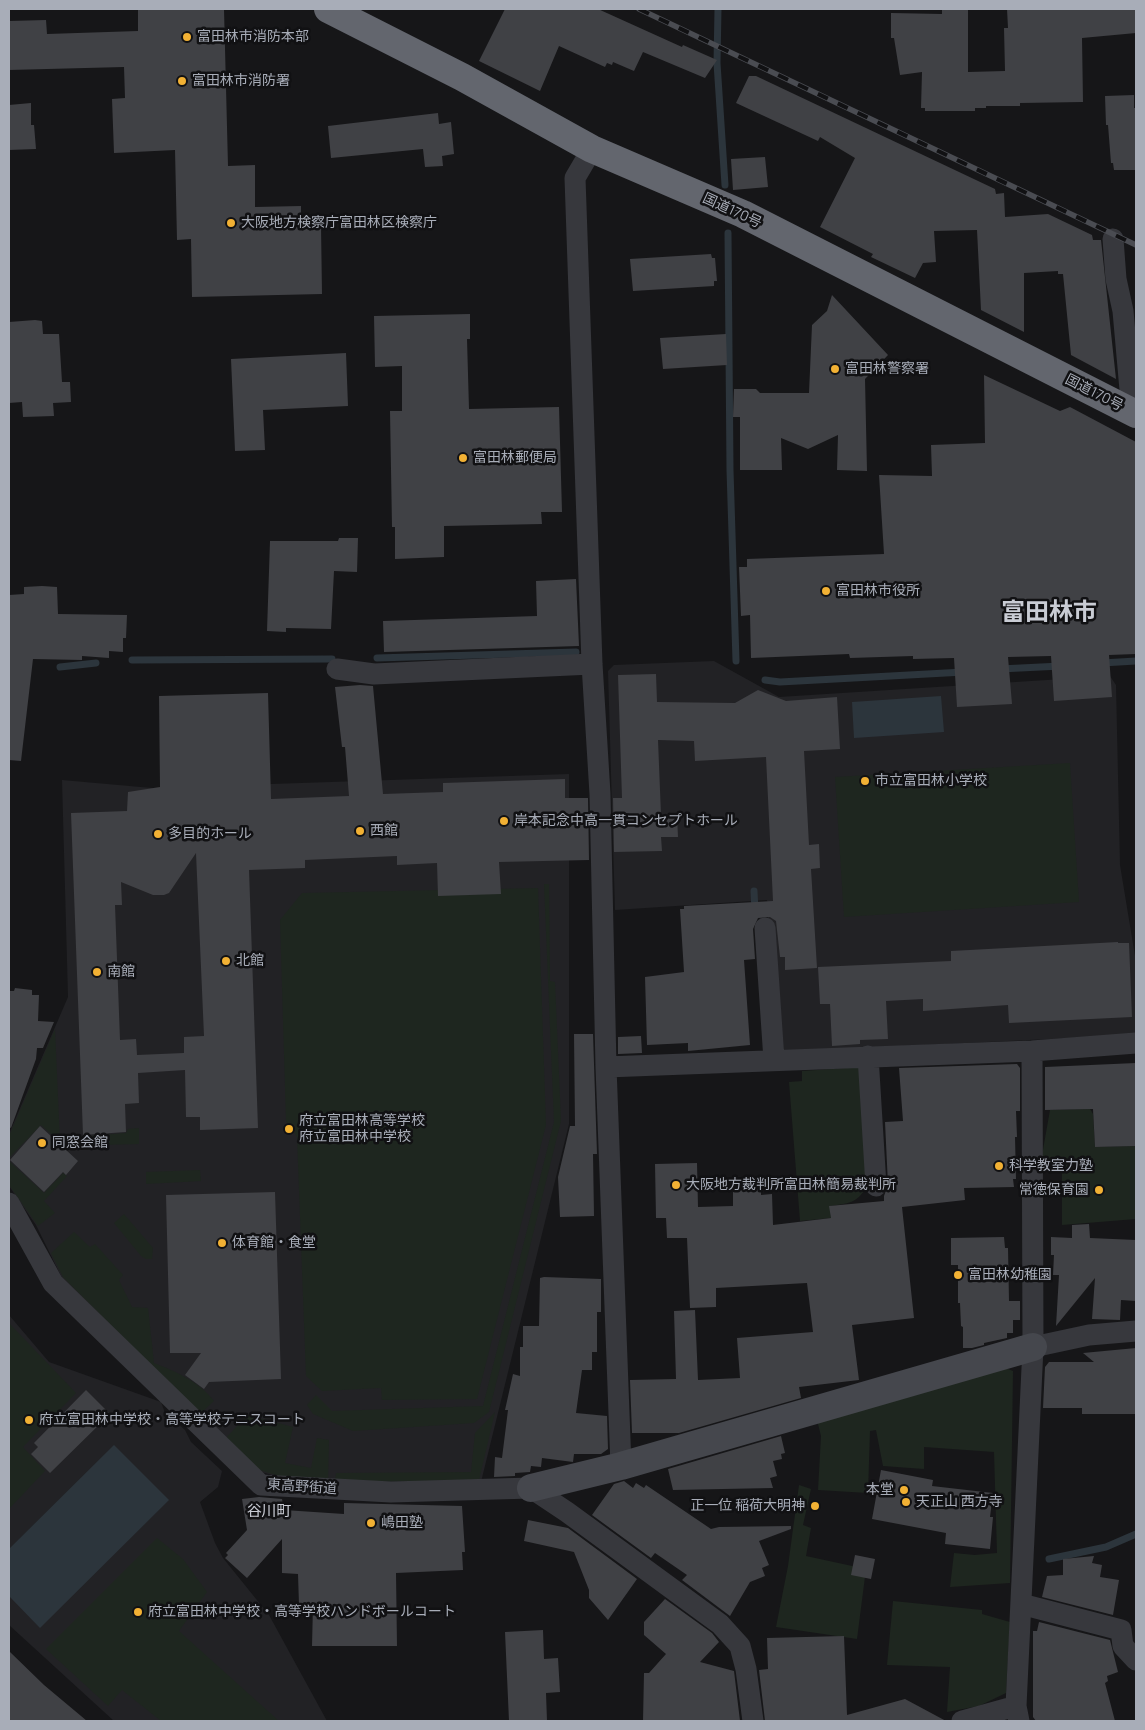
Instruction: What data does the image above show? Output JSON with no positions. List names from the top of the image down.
{
  "streets": {
    "highway": ["国道170号"],
    "street": ["東高野街道"]
  },
  "districts": ["富田林市", "谷川町"],
  "places": [
    "富田林市消防本部",
    "富田林市消防署",
    "大阪地方検察庁富田林区検察庁",
    "富田林警察署",
    "富田林郵便局",
    "富田林市役所",
    "市立富田林小学校",
    "岸本記念中高一貫コンセプトホール",
    "西館",
    "多目的ホール",
    "北館",
    "南館",
    "府立富田林高等学校 府立富田林中学校",
    "同窓会館",
    "科学教室力塾",
    "大阪地方裁判所富田林簡易裁判所",
    "常徳保育園",
    "体育館・食堂",
    "富田林幼稚園",
    "府立富田林中学校・高等学校テニスコート",
    "本堂",
    "天正山 西方寺",
    "正一位 稲荷大明神",
    "嶋田塾",
    "府立富田林中学校・高等学校ハンドボールコート"
  ]
}
